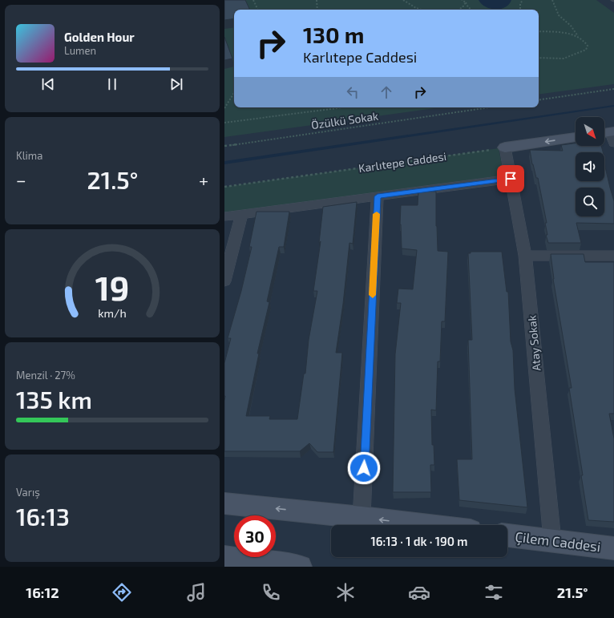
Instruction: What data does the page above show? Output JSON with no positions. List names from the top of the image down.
{
  "streets": {
    "main road": ["Çilem Caddesi"],
    "street": ["Atay Sokak"],
    "path": ["Özülkü Sokak", "Karlıtepe Caddesi"]
  },
  "crossings": [
    ["Karlıtepe Caddesi", "Atay Sokak"],
    ["Atay Sokak", "Çilem Caddesi"]
  ],
  "north": "bottom right",
  "page": {
    "turn": ["130 m", "Karlıtepe Caddesi"],
    "song": ["Golden Hour", "Lumen"],
    "tile": [
      "Klima",
      ["Menzil · 27%", "135 km"],
      ["Varış", "16:13"]
    ],
    "heat": ["−", "21.5°", "+"],
    "limit": "30",
    "trip": "16:13 · 1 dk · 190 m",
    "tabs": ["16:12", "21.5°"],
    "gauge": ["19", "km/h"]
  }
}
